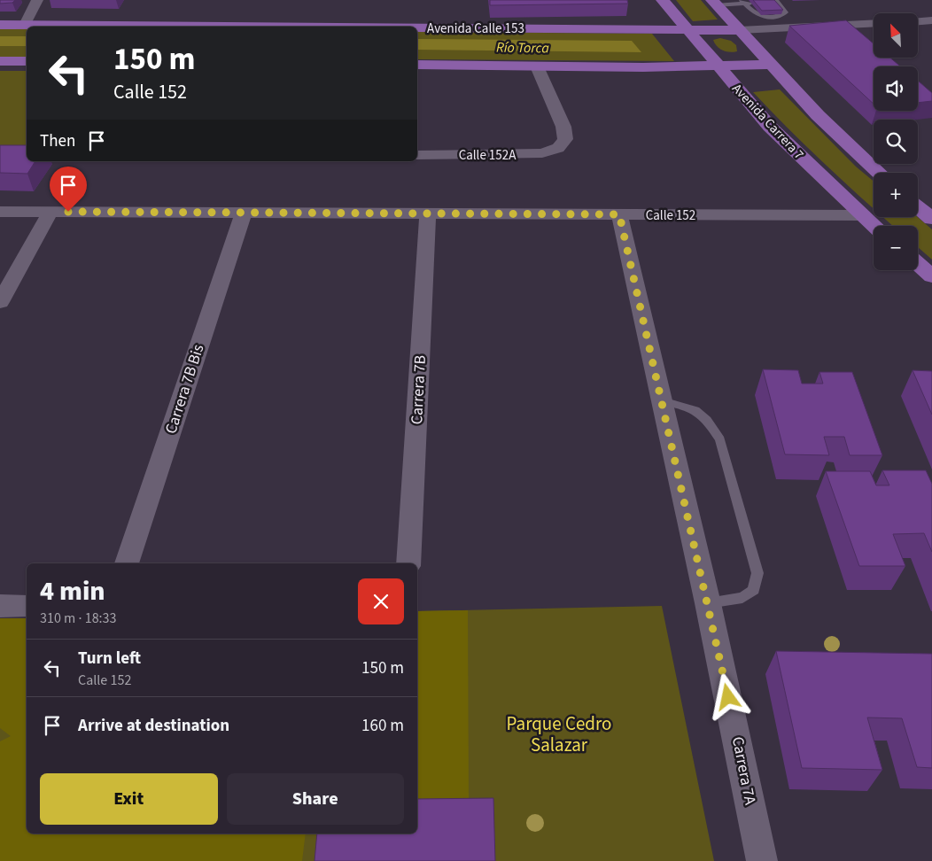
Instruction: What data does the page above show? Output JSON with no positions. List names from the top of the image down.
{
  "streets": {
    "main road": ["Avenida Calle 153", "Avenida Carrera 7"],
    "street": [
      "Calle 152A",
      "Calle 152",
      "Carrera 7B Bis",
      "Carrera 7B",
      "Carrera 7A"
    ]
  },
  "crossings": [
    ["Avenida Calle 153", "Avenida Carrera 7"],
    ["Avenida Carrera 7", "Calle 152"],
    ["Calle 152", "Carrera 7B Bis"],
    ["Calle 152", "Carrera 7B"],
    ["Calle 152", "Carrera 7A"]
  ],
  "water": ["Río Torca"],
  "parks": ["Parque Cedro Salazar"],
  "north": "top left",
  "page": {
    "map_buttons": ["+", "−"],
    "turn": ["150 m", "Calle 152"],
    "then": "Then",
    "heading": ["4 min", "310 m · 18:33"],
    "list": [
      {
        "name": "Turn left",
        "note": "Calle 152",
        "value": "150 m"
      },
      {
        "name": "Arrive at destination",
        "value": "160 m"
      }
    ],
    "buttons": ["Exit", "Share"]
  }
}
